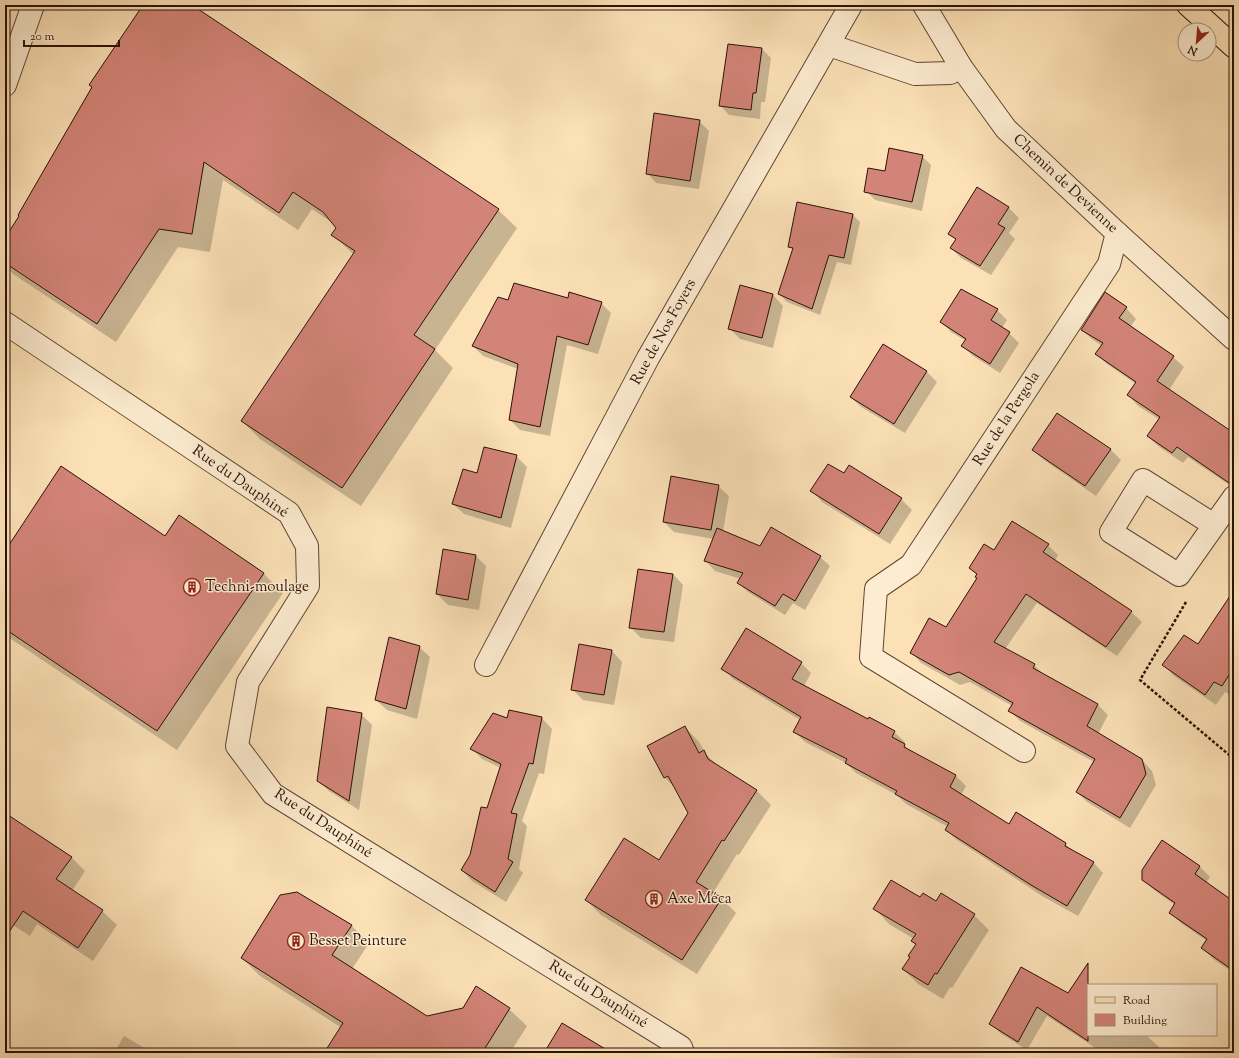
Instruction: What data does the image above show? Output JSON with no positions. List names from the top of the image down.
{
  "streets": {
    "street": [
      "Chemin de Devienne",
      "Rue de Nos Foyers",
      "Rue de la Pergola",
      "Rue du Dauphiné"
    ]
  },
  "crossings": [
    ["Chemin de Devienne", "Rue de la Pergola"]
  ],
  "places": {
    "building": ["Techni-moulage", "Axe Méca", "Besset Peinture"]
  },
  "legend": ["Road", "Building"],
  "scale_bar": "20 m",
  "north": "bottom left"
}
